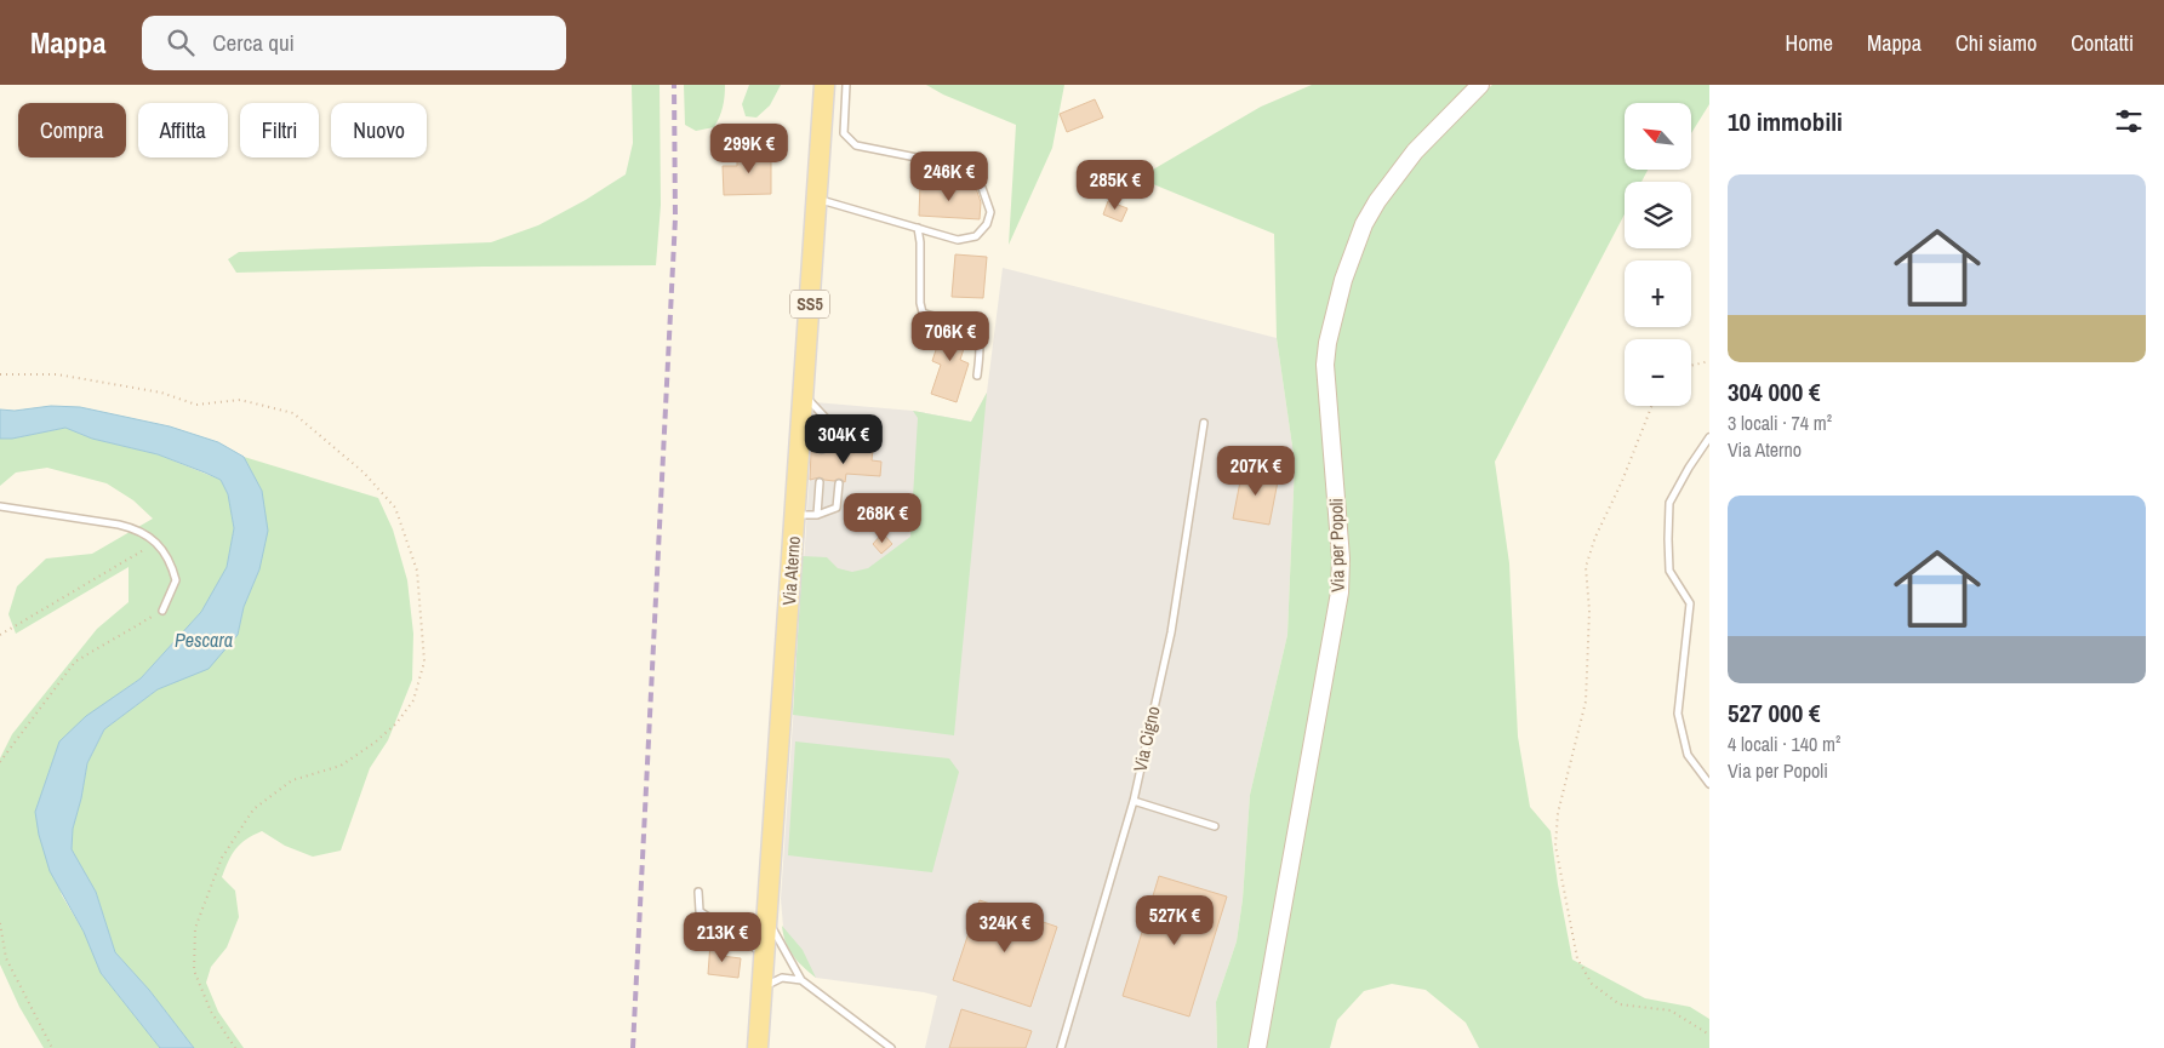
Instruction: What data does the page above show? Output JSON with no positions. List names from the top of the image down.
{
  "streets": {
    "main road": ["SS5", "Via per Popoli", "Via Aterno"],
    "lane": ["Via Cigno"]
  },
  "water": ["Pescara"],
  "north": "top left",
  "page": {
    "header": "Mappa",
    "search": "Cerca qui",
    "nav": [
      "Home",
      "Mappa",
      "Chi siamo",
      "Contatti"
    ],
    "heading": "10 immobili",
    "map_buttons": ["+", "−"],
    "chip": [
      "Compra",
      "Affitta",
      "Filtri",
      "Nuovo"
    ],
    "price": [
      "299K €",
      "246K €",
      "285K €",
      "706K €",
      "304K €",
      "207K €",
      "268K €",
      "527K €",
      "324K €",
      "213K €"
    ],
    "list": [
      {
        "name": "304 000 €",
        "note": "3 locali · 74 m² · Via Aterno"
      },
      {
        "name": "527 000 €",
        "note": "4 locali · 140 m² · Via per Popoli"
      }
    ]
  }
}
